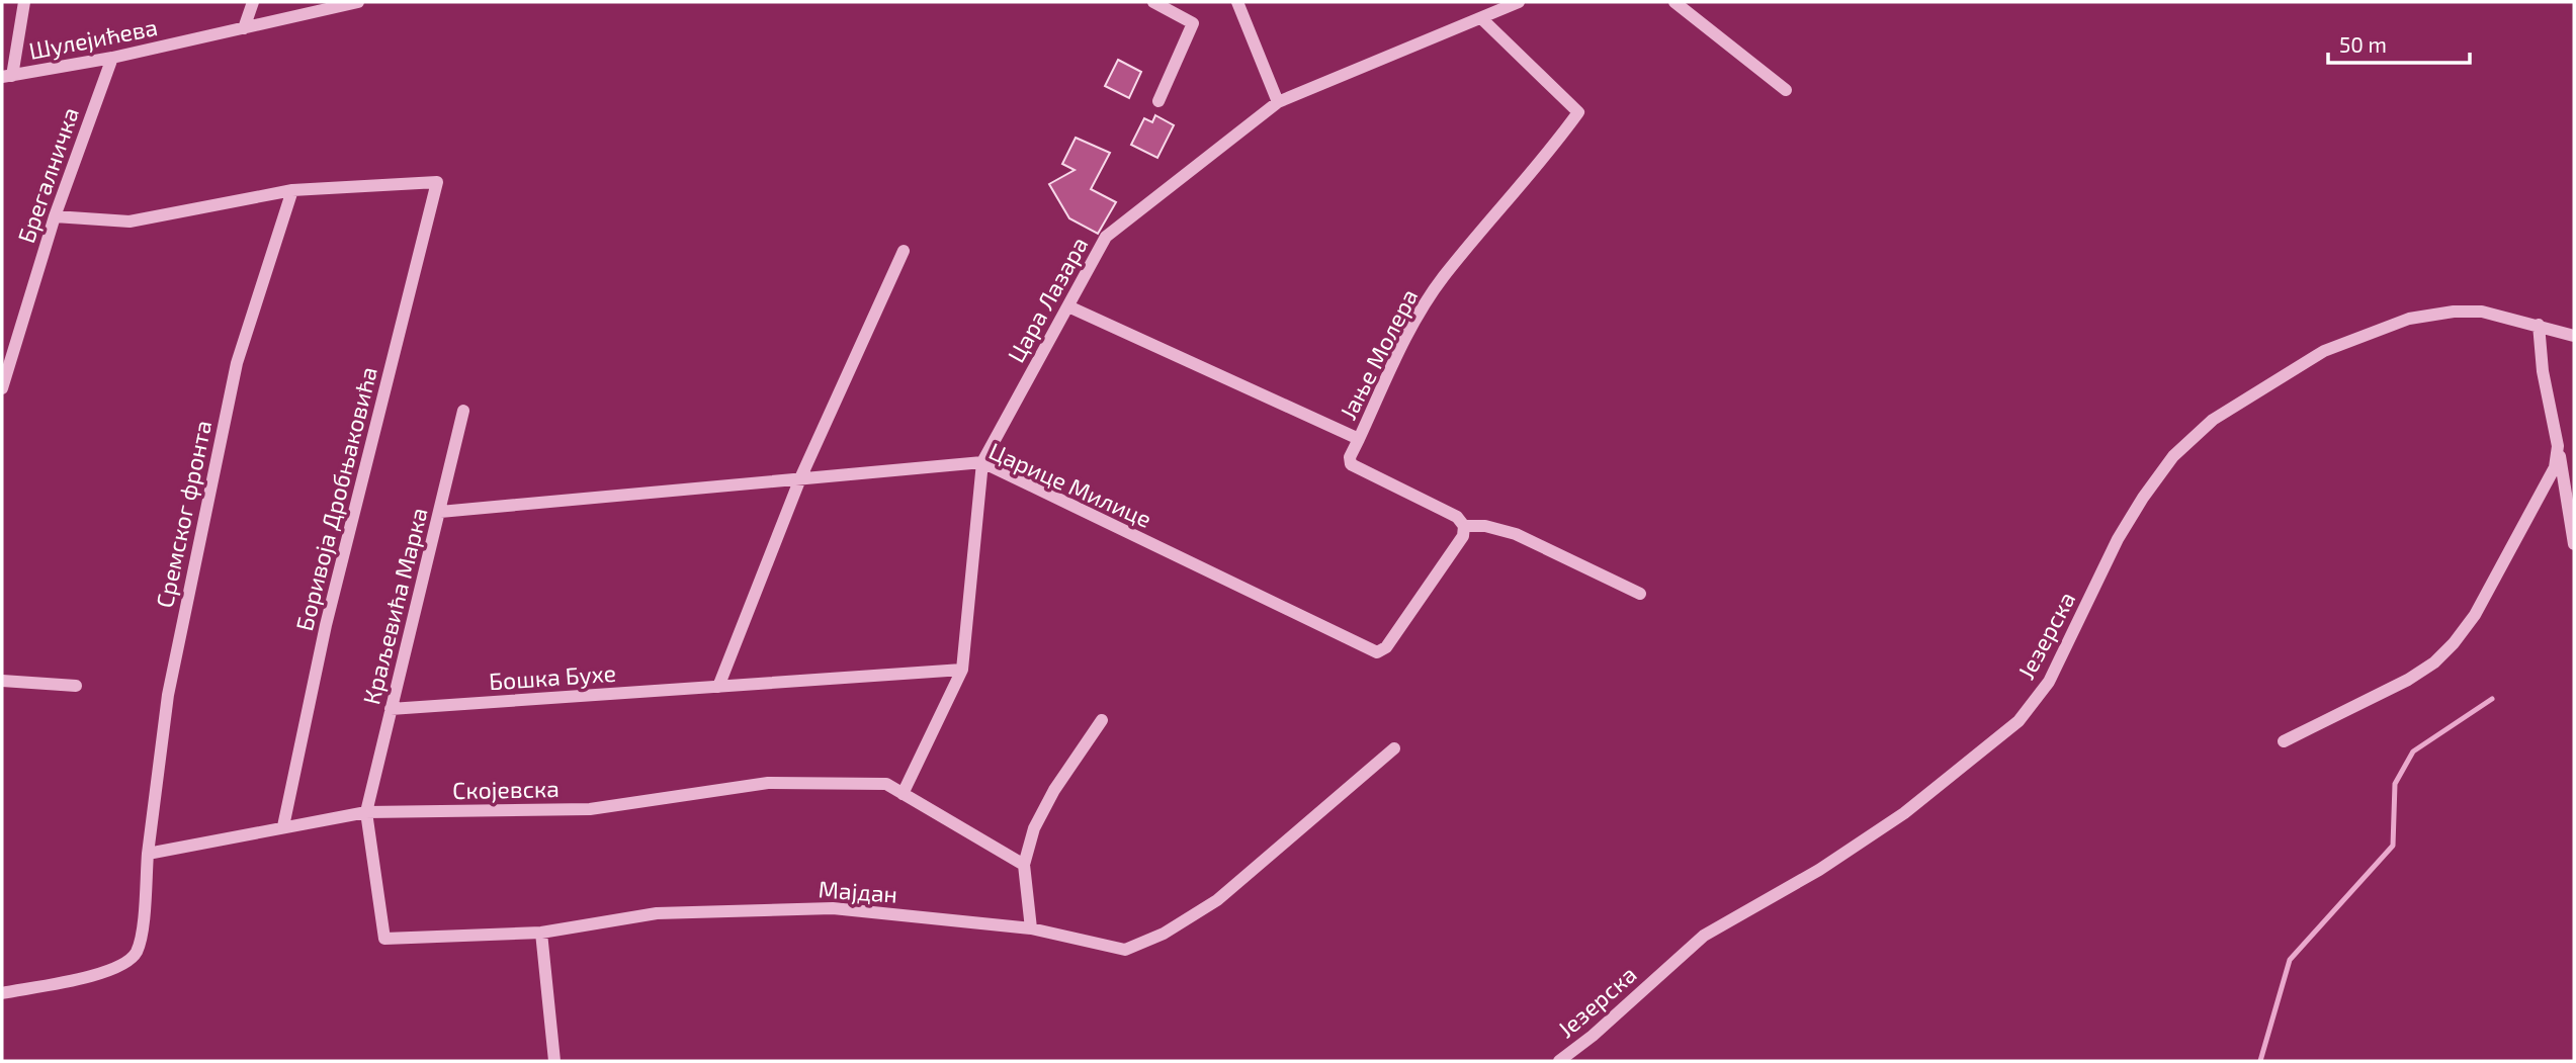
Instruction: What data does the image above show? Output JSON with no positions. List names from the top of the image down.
{
  "streets": {
    "street": [
      "Шулејићева",
      "Брегалничка",
      "Цара Лазара",
      "Јање Молера",
      "Царице Милице",
      "Боривоја Дробњаковића",
      "Сремског фронта",
      "Краљевића Марка",
      "Језерска",
      "Бошка Бухе",
      "Скојевска",
      "Мајдан"
    ]
  },
  "crossings": [
    ["Шулејићева", "Брегалничка"],
    ["Цара Лазара", "Јање Молера"],
    ["Цара Лазара", "Царице Милице"],
    ["Цара Лазара", "Бошка Бухе"],
    ["Цара Лазара", "Скојевска"],
    ["Царице Милице", "Краљевића Марка"],
    ["Боривоја Дробњаковића", "Сремског фронта"],
    ["Боривоја Дробњаковића", "Скојевска"],
    ["Сремског фронта", "Скојевска"],
    ["Краљевића Марка", "Бошка Бухе"],
    ["Краљевића Марка", "Скојевска"],
    ["Краљевића Марка", "Мајдан"],
    ["Скојевска", "Мајдан"]
  ],
  "scale_bar": "50 m"
}
